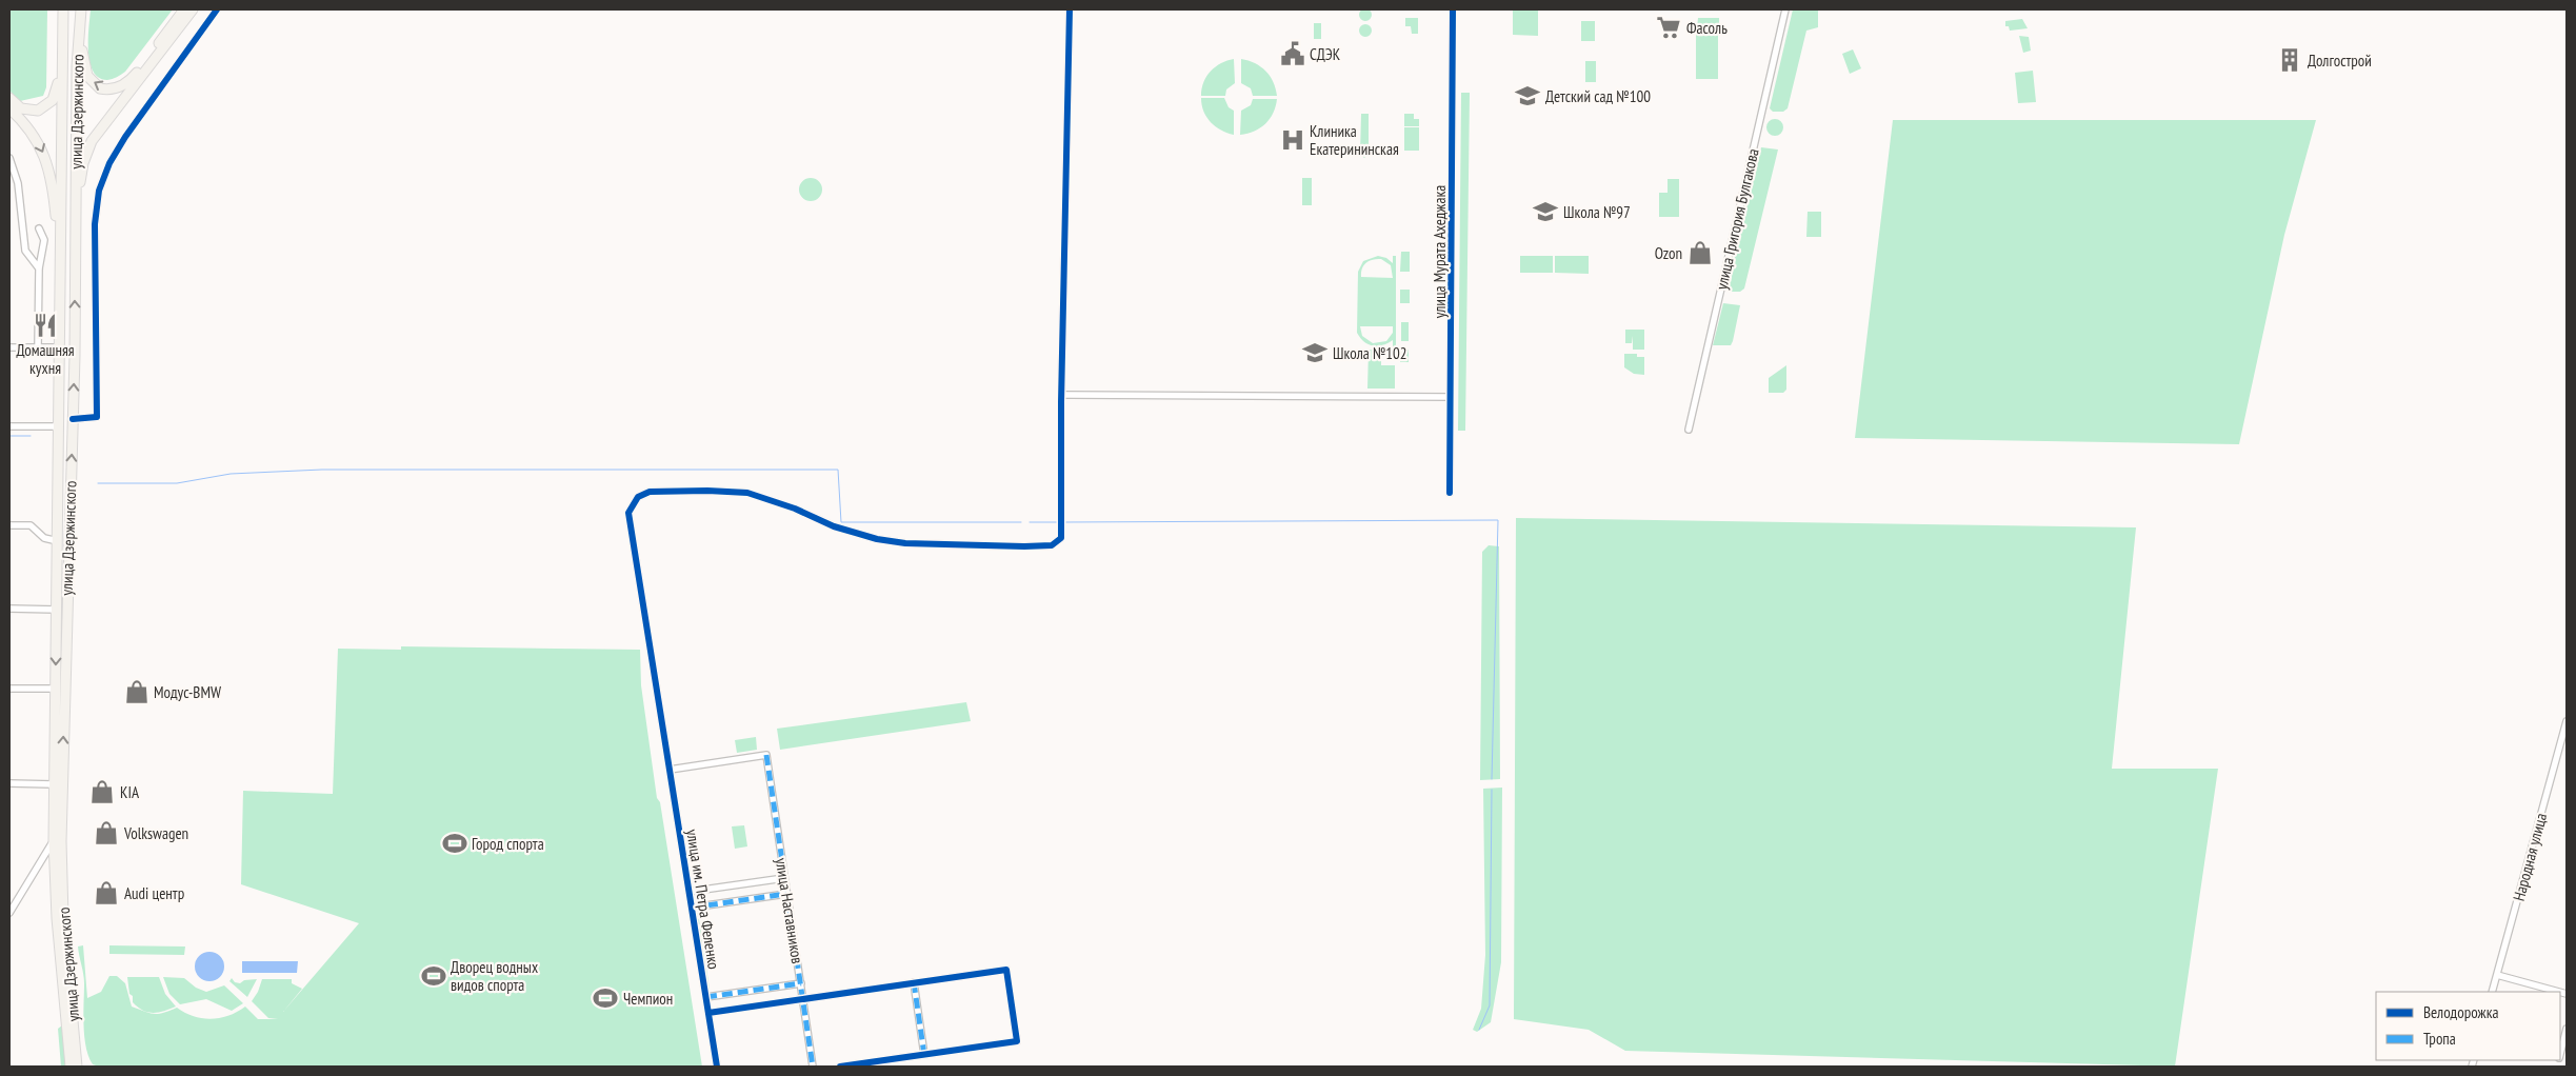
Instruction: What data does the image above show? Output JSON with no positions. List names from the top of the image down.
{
  "streets": {
    "main road": ["улица Дзержинского"],
    "street": [
      "улица Григория Булгакова",
      "улица Мурата Ахеджака",
      "Народная улица",
      "улица им. Петра Феленко",
      "улица Наставников"
    ]
  },
  "crossings": [
    ["улица им. Петра Феленко", "улица Наставников"]
  ],
  "places": {
    "supermarket": ["Фасоль"],
    "public building": ["СДЭК"],
    "building": ["Долгострой"],
    "school or university": ["Детский сад №100", "Школа №97", "Школа №102"],
    "hospital": ["Клиника Екатерининская"],
    "shop": [
      "Ozon",
      "Модус-BMW",
      "KIA",
      "Volkswagen",
      "Audi центр"
    ],
    "restaurant": ["Домашняя кухня"],
    "sports": ["Город спорта", "Дворец водных видов спорта", "Чемпион"]
  },
  "legend": ["Велодорожка", "Тропа"]
}
